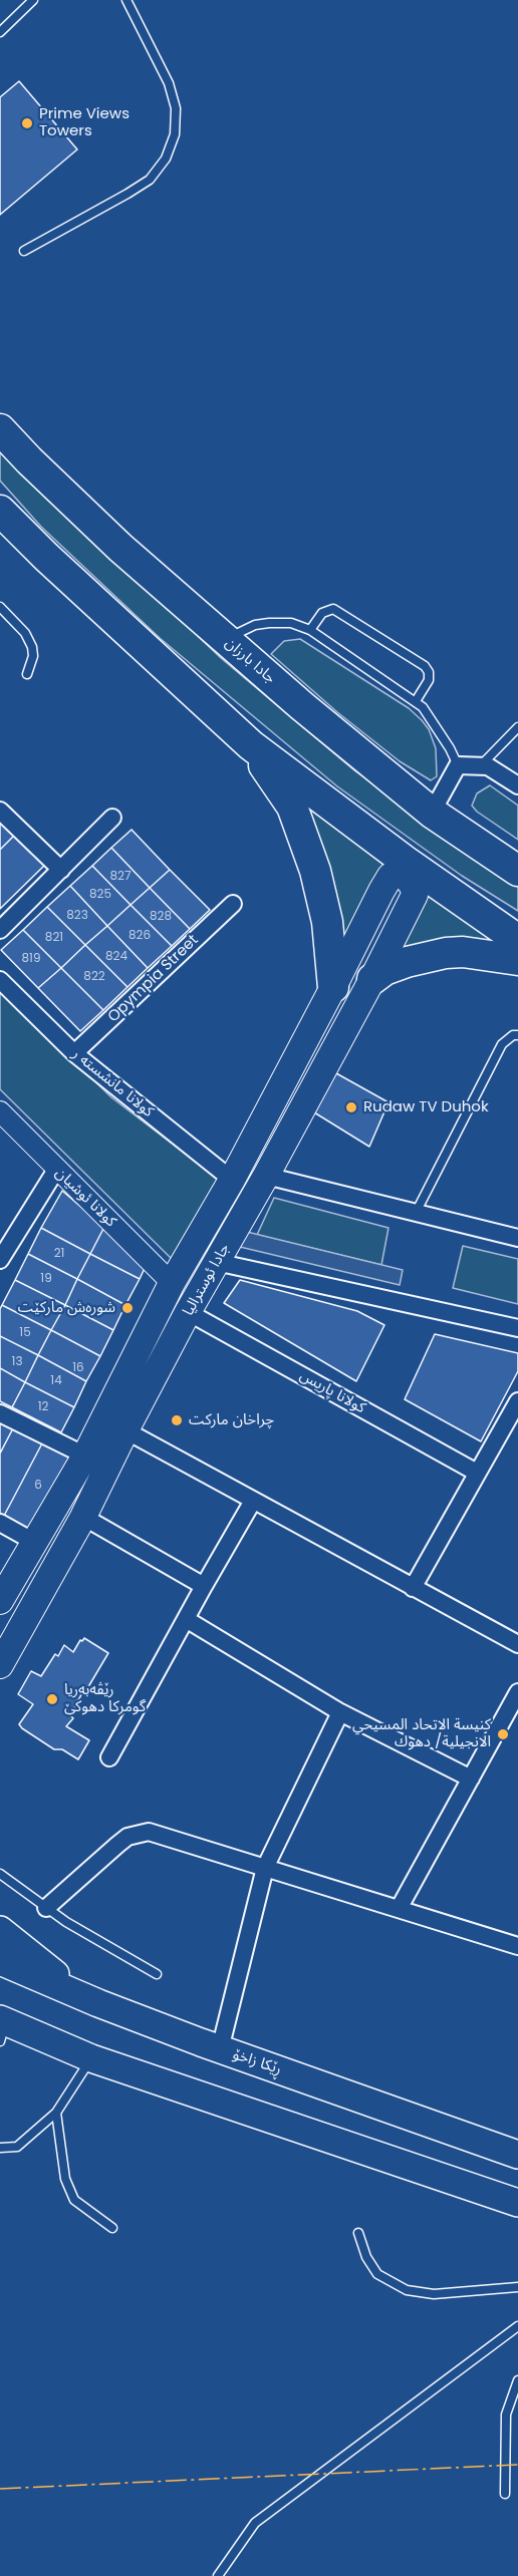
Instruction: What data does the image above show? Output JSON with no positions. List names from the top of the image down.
{
  "streets": {
    "highway": ["جادا بارزان", "ڕێکا زاخۆ"],
    "main road": ["جادا ئوسترالیا"],
    "street": [
      "Opympia Street",
      "كولانا مانشسته ر",
      "كولانا ئوشيان",
      "كولانا پاریس"
    ]
  },
  "crossings": [
    ["Opympia Street", "كولانا مانشسته ر"],
    ["كولانا مانشسته ر", "جادا ئوسترالیا"],
    ["كولانا ئوشيان", "جادا ئوسترالیا"],
    ["جادا ئوسترالیا", "كولانا پاریس"]
  ],
  "places": [
    "Prime Views Towers",
    "Rudaw TV Duhok",
    "شوره‌ش ماركێت",
    "چراخان ماركت",
    "رێڤه‌به‌ریا گومركا دهوكێ",
    "كنيسة الإتحاد المسيحي الانجيلية/ دهوك"
  ],
  "house_numbers": [
    "827",
    "825",
    "823",
    "828",
    "826",
    "821",
    "824",
    "819",
    "822",
    "21",
    "19",
    "15",
    "13",
    "16",
    "14",
    "12",
    "6"
  ]
}
